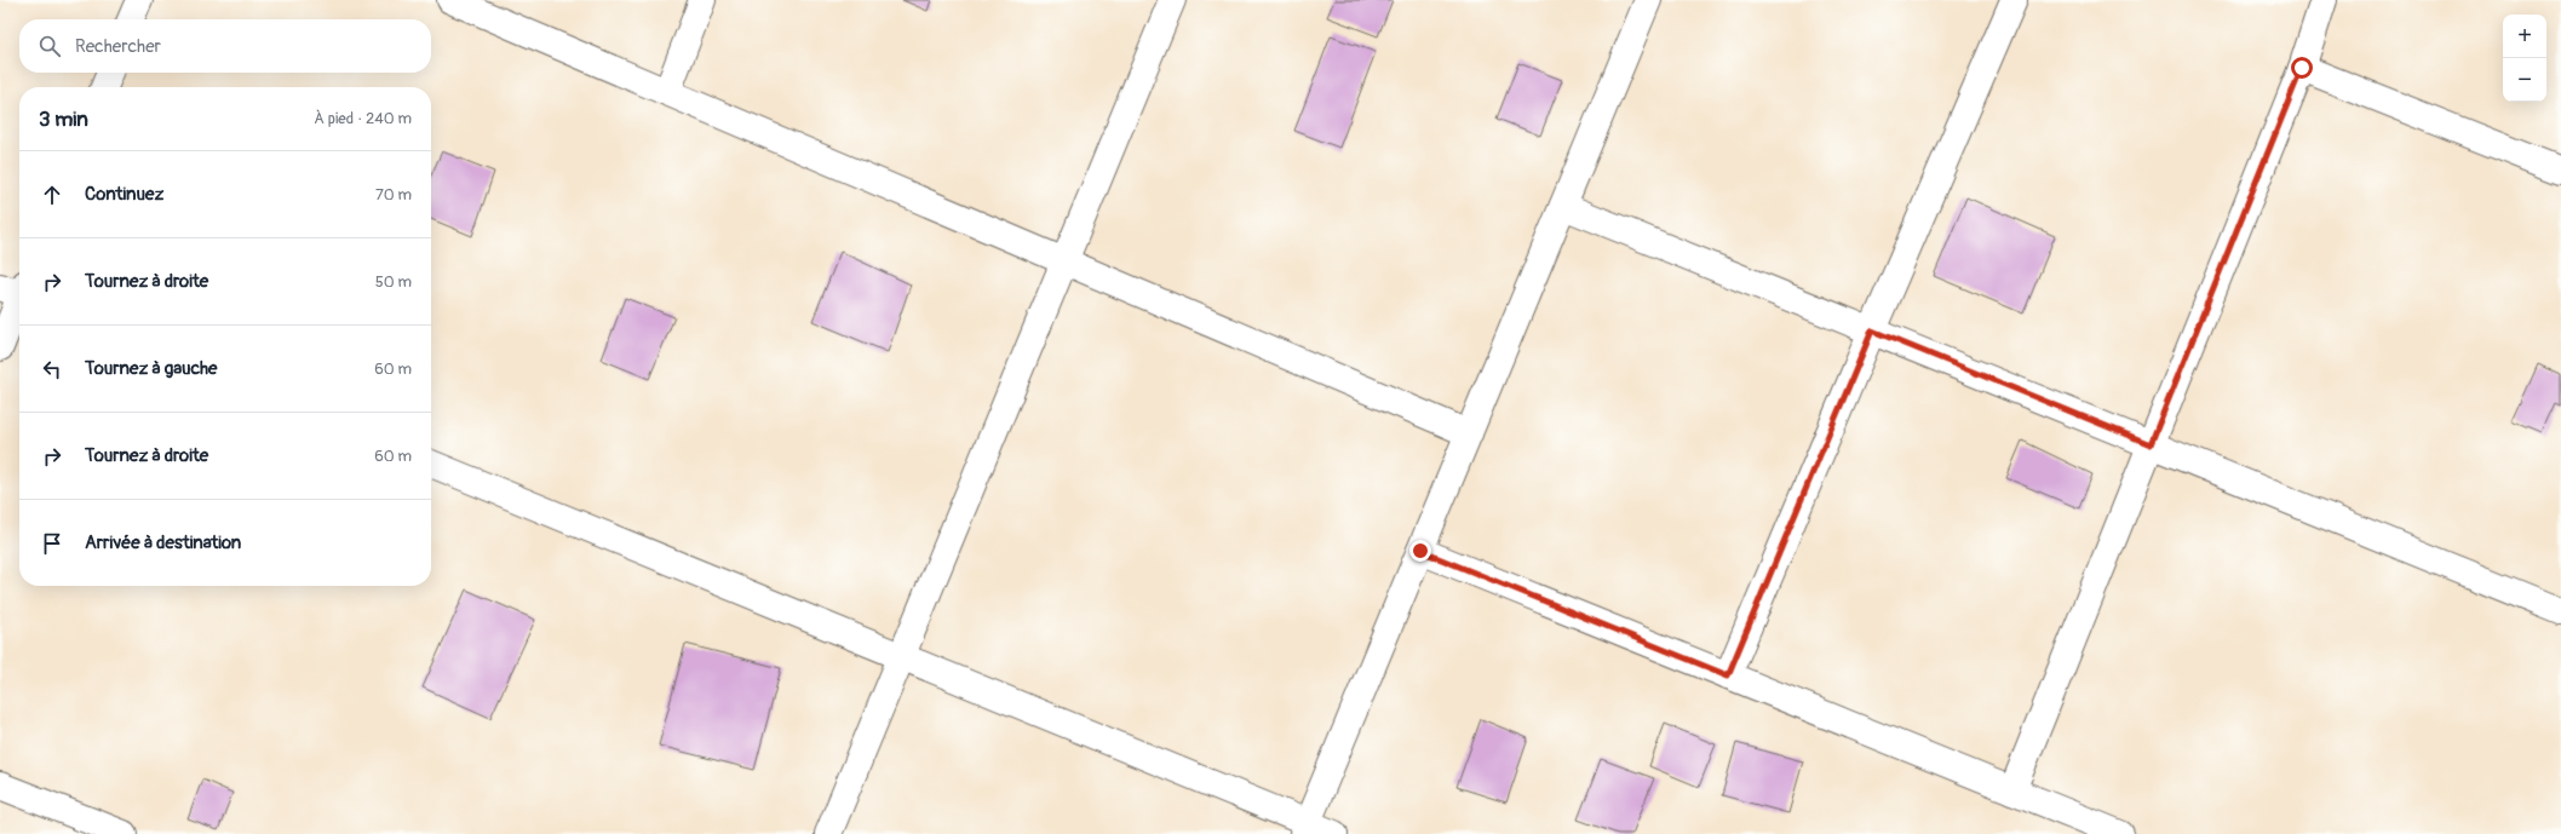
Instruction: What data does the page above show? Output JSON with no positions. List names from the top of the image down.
{
  "page": {
    "map_buttons": ["+", "−"],
    "search": "Rechercher",
    "heading": ["3 min", "À pied · 240 m"],
    "list": [
      ["Continuez", "70 m"],
      ["Tournez à droite", "50 m"],
      ["Tournez à gauche", "60 m"],
      ["Tournez à droite", "60 m"],
      "Arrivée à destination"
    ]
  }
}
